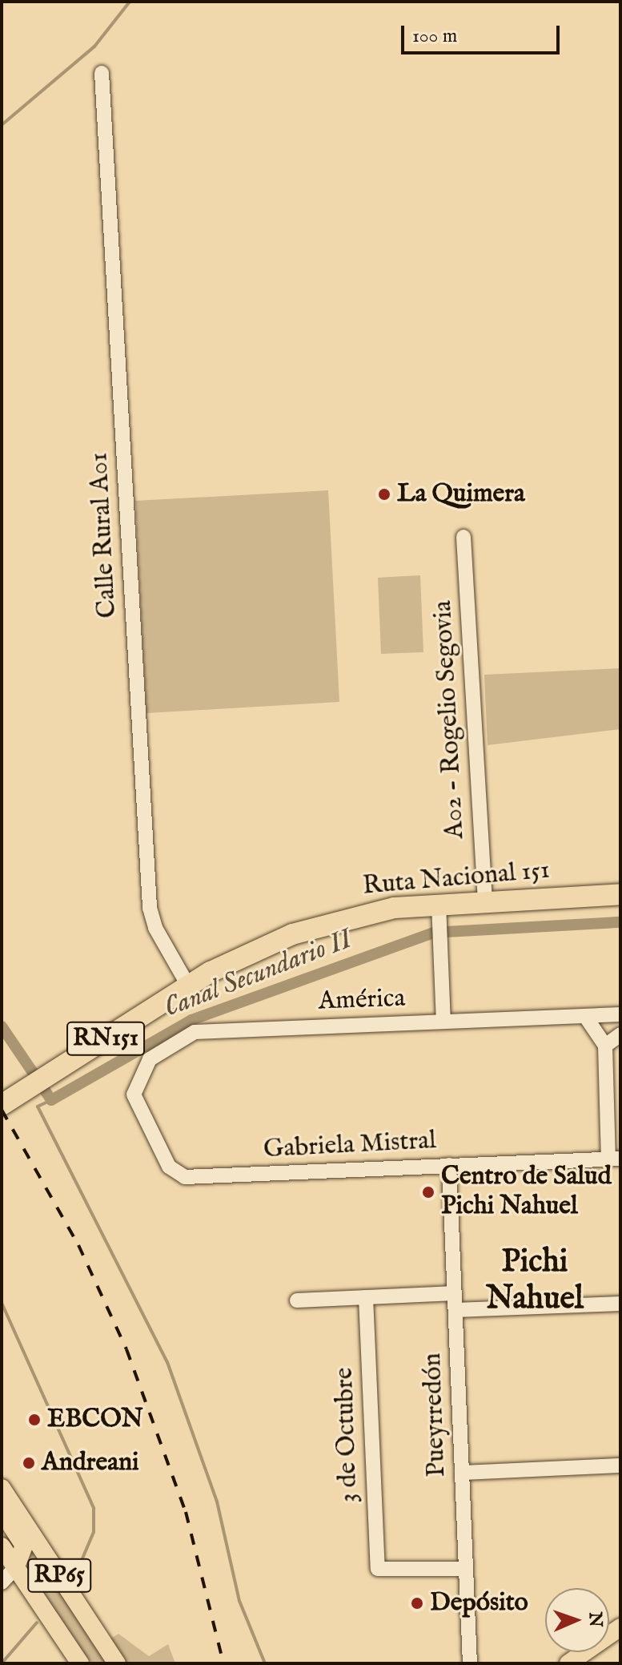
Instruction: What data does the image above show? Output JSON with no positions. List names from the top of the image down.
{
  "streets": {
    "highway": ["Ruta Nacional 151", "RN151"],
    "main road": ["RP65"],
    "street": [
      "Calle Rural A01",
      "A02 - Rogelio Segovia",
      "América",
      "Gabriela Mistral",
      "Pueyrredón",
      "3 de Octubre"
    ]
  },
  "crossings": [
    ["Calle Rural A01", "Ruta Nacional 151"],
    ["A02 - Rogelio Segovia", "Ruta Nacional 151"],
    ["América", "Gabriela Mistral"],
    ["Gabriela Mistral", "Pueyrredón"],
    ["Pueyrredón", "3 de Octubre"]
  ],
  "districts": ["Pichi Nahuel"],
  "water": ["Canal Secundario II"],
  "places": [
    "La Quimera",
    "Centro de Salud Pichi Nahuel",
    "EBCON",
    "Andreani",
    "Depósito"
  ],
  "scale_bar": "100 m",
  "north": "right"
}
